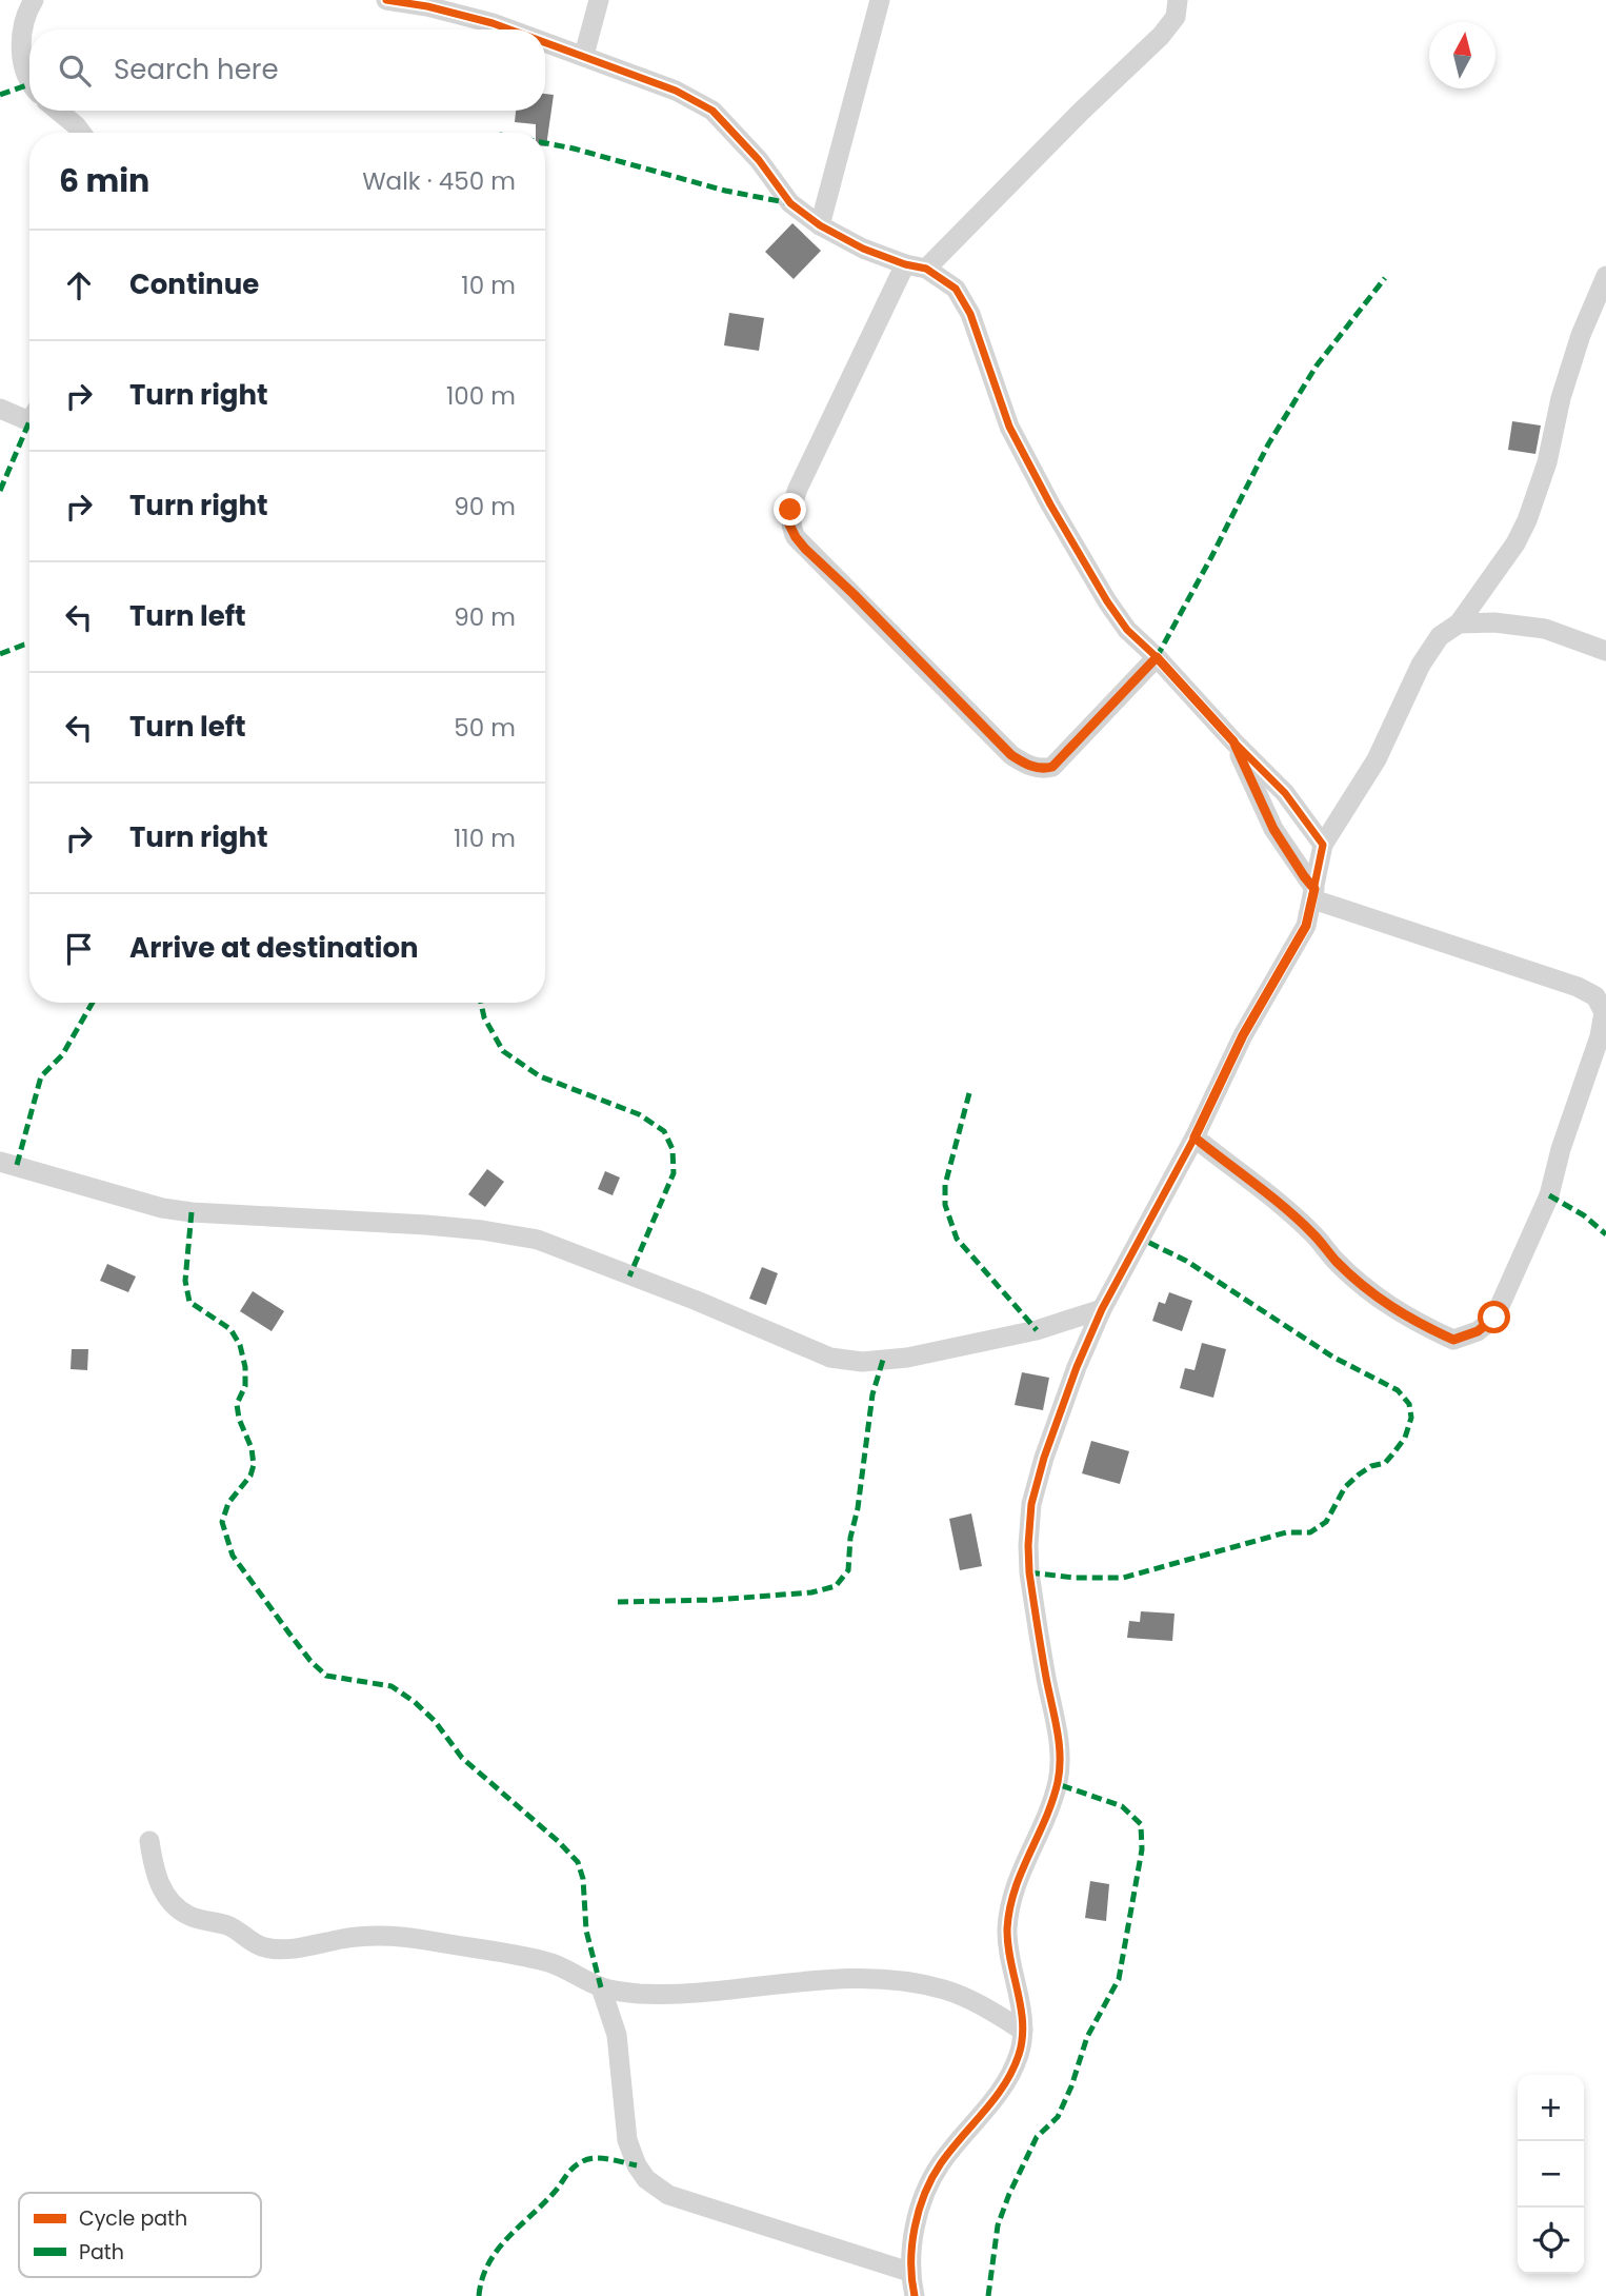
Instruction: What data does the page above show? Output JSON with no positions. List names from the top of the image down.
{
  "legend": ["Cycle path", "Path"],
  "north": "top",
  "page": {
    "search": "Search here",
    "heading": ["6 min", "Walk · 450 m"],
    "list": [
      ["Continue", "10 m"],
      ["Turn right", "100 m"],
      ["Turn right", "90 m"],
      ["Turn left", "90 m"],
      ["Turn left", "50 m"],
      ["Turn right", "110 m"],
      "Arrive at destination"
    ],
    "map_buttons": ["+", "−"]
  }
}
